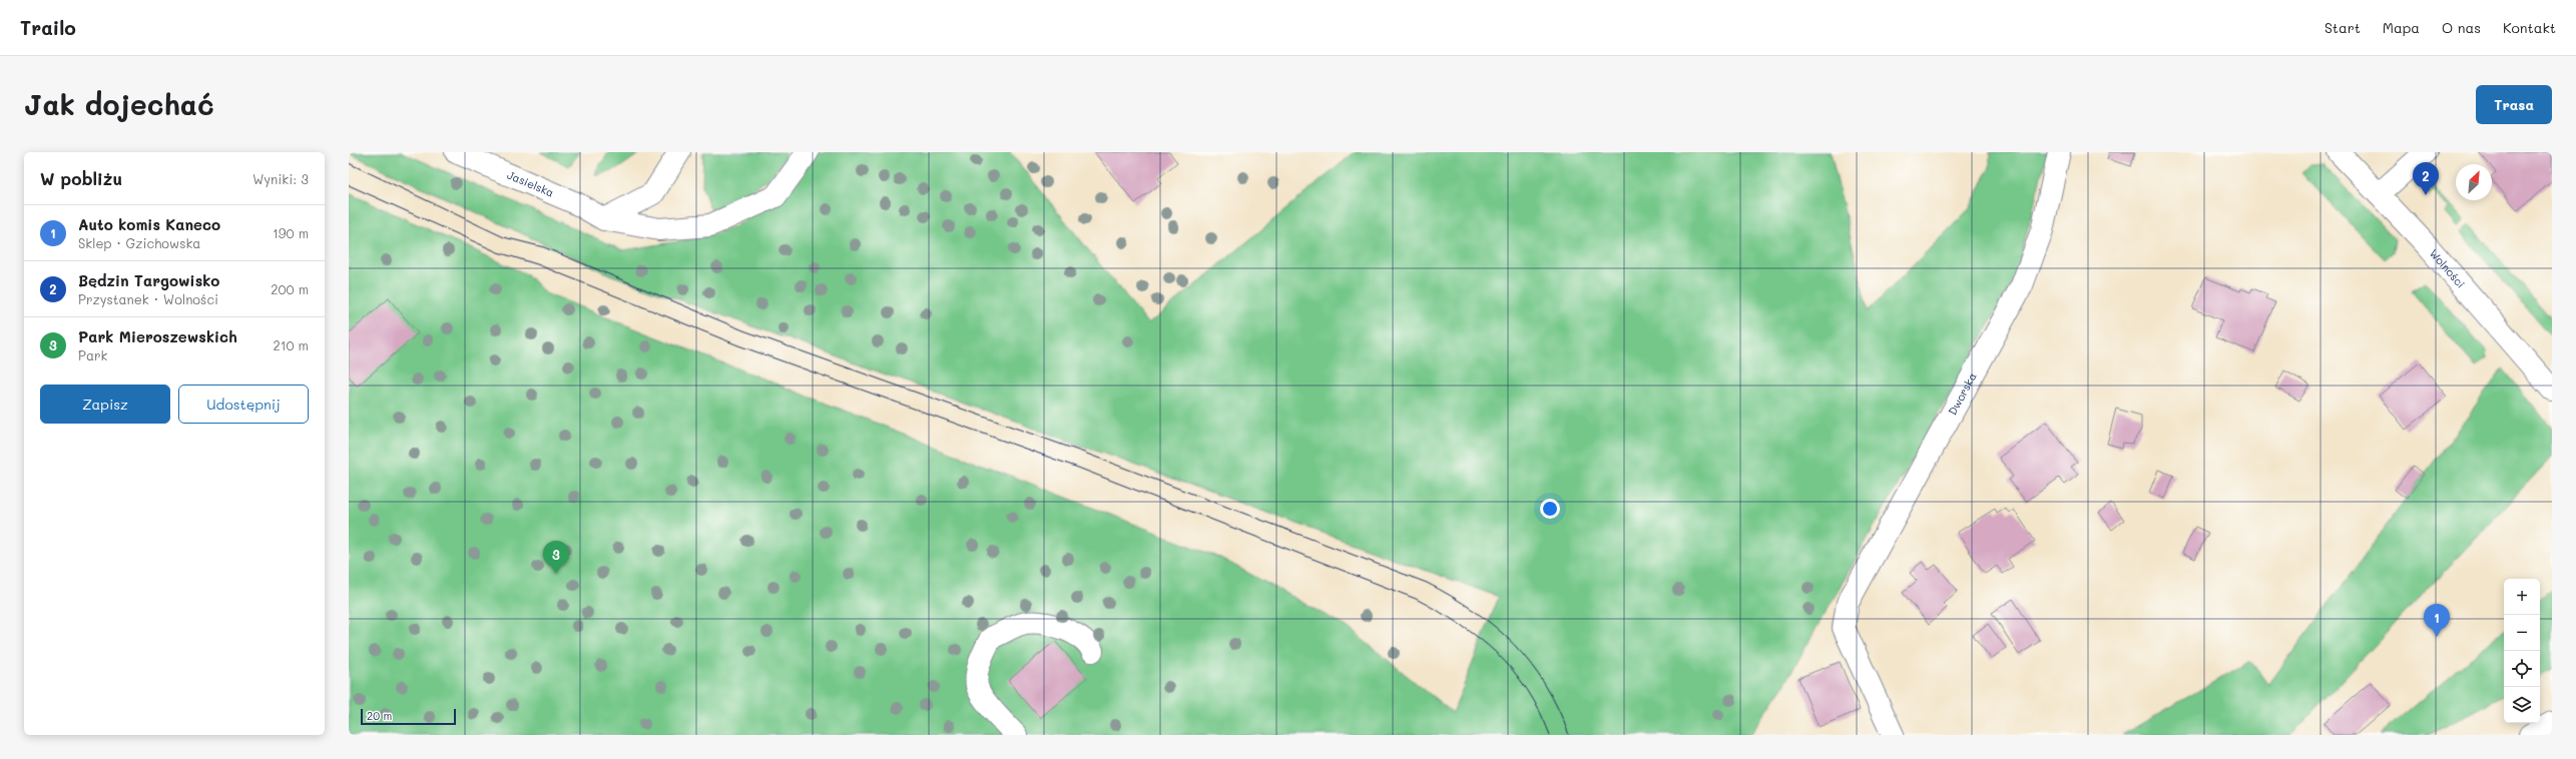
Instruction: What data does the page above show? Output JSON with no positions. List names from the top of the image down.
{
  "streets": {
    "street": ["Jasielska", "Wolności", "Dworska"]
  },
  "scale_bar": "20 m",
  "north": "top right",
  "page": {
    "header": "Trailo",
    "nav": [
      "Start",
      "Mapa",
      "O nas",
      "Kontakt"
    ],
    "buttons": [
      "Trasa",
      ["Zapisz", "Udostępnij"]
    ],
    "title": "Jak dojechać",
    "heading": ["W pobliżu", "Wyniki: 3"],
    "pins": ["2", "3", "1"],
    "list": [
      {
        "mark": "1",
        "name": "Auto komis Kaneco",
        "note": "Sklep · Gzichowska",
        "value": "190 m"
      },
      {
        "mark": "2",
        "name": "Będzin Targowisko",
        "note": "Przystanek · Wolności",
        "value": "200 m"
      },
      {
        "mark": "3",
        "name": "Park Mieroszewskich",
        "note": "Park",
        "value": "210 m"
      }
    ],
    "map_buttons": ["+", "−"],
    "scale": "20 m"
  }
}
